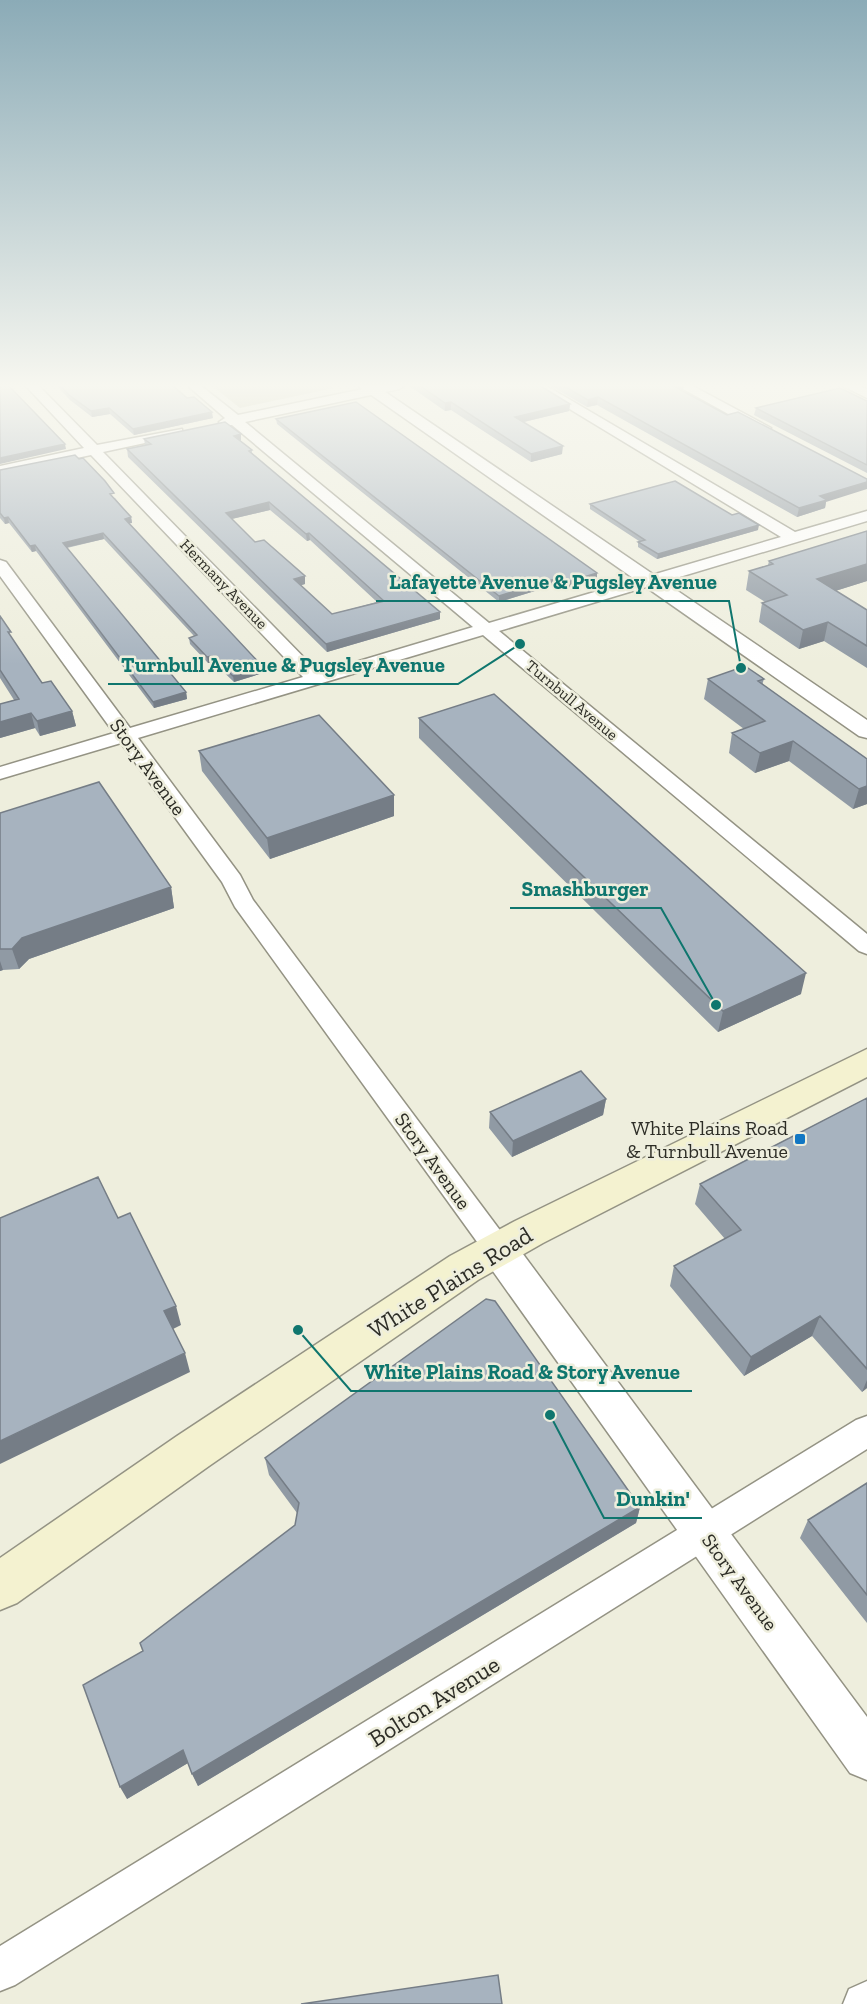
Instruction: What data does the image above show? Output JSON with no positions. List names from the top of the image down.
{
  "streets": {
    "main road": ["White Plains Road"],
    "street": [
      "Hermany Avenue",
      "Turnbull Avenue",
      "Story Avenue",
      "Bolton Avenue"
    ]
  },
  "crossings": [
    ["Story Avenue", "White Plains Road"],
    ["Story Avenue", "Bolton Avenue"]
  ],
  "places": {
    "other": [
      "Turnbull Avenue & Pugsley Avenue",
      "Lafayette Avenue & Pugsley Avenue",
      "Smashburger",
      "White Plains Road & Story Avenue",
      "Dunkin'"
    ],
    "transit": ["White Plains Road & Turnbull Avenue"]
  }
}
